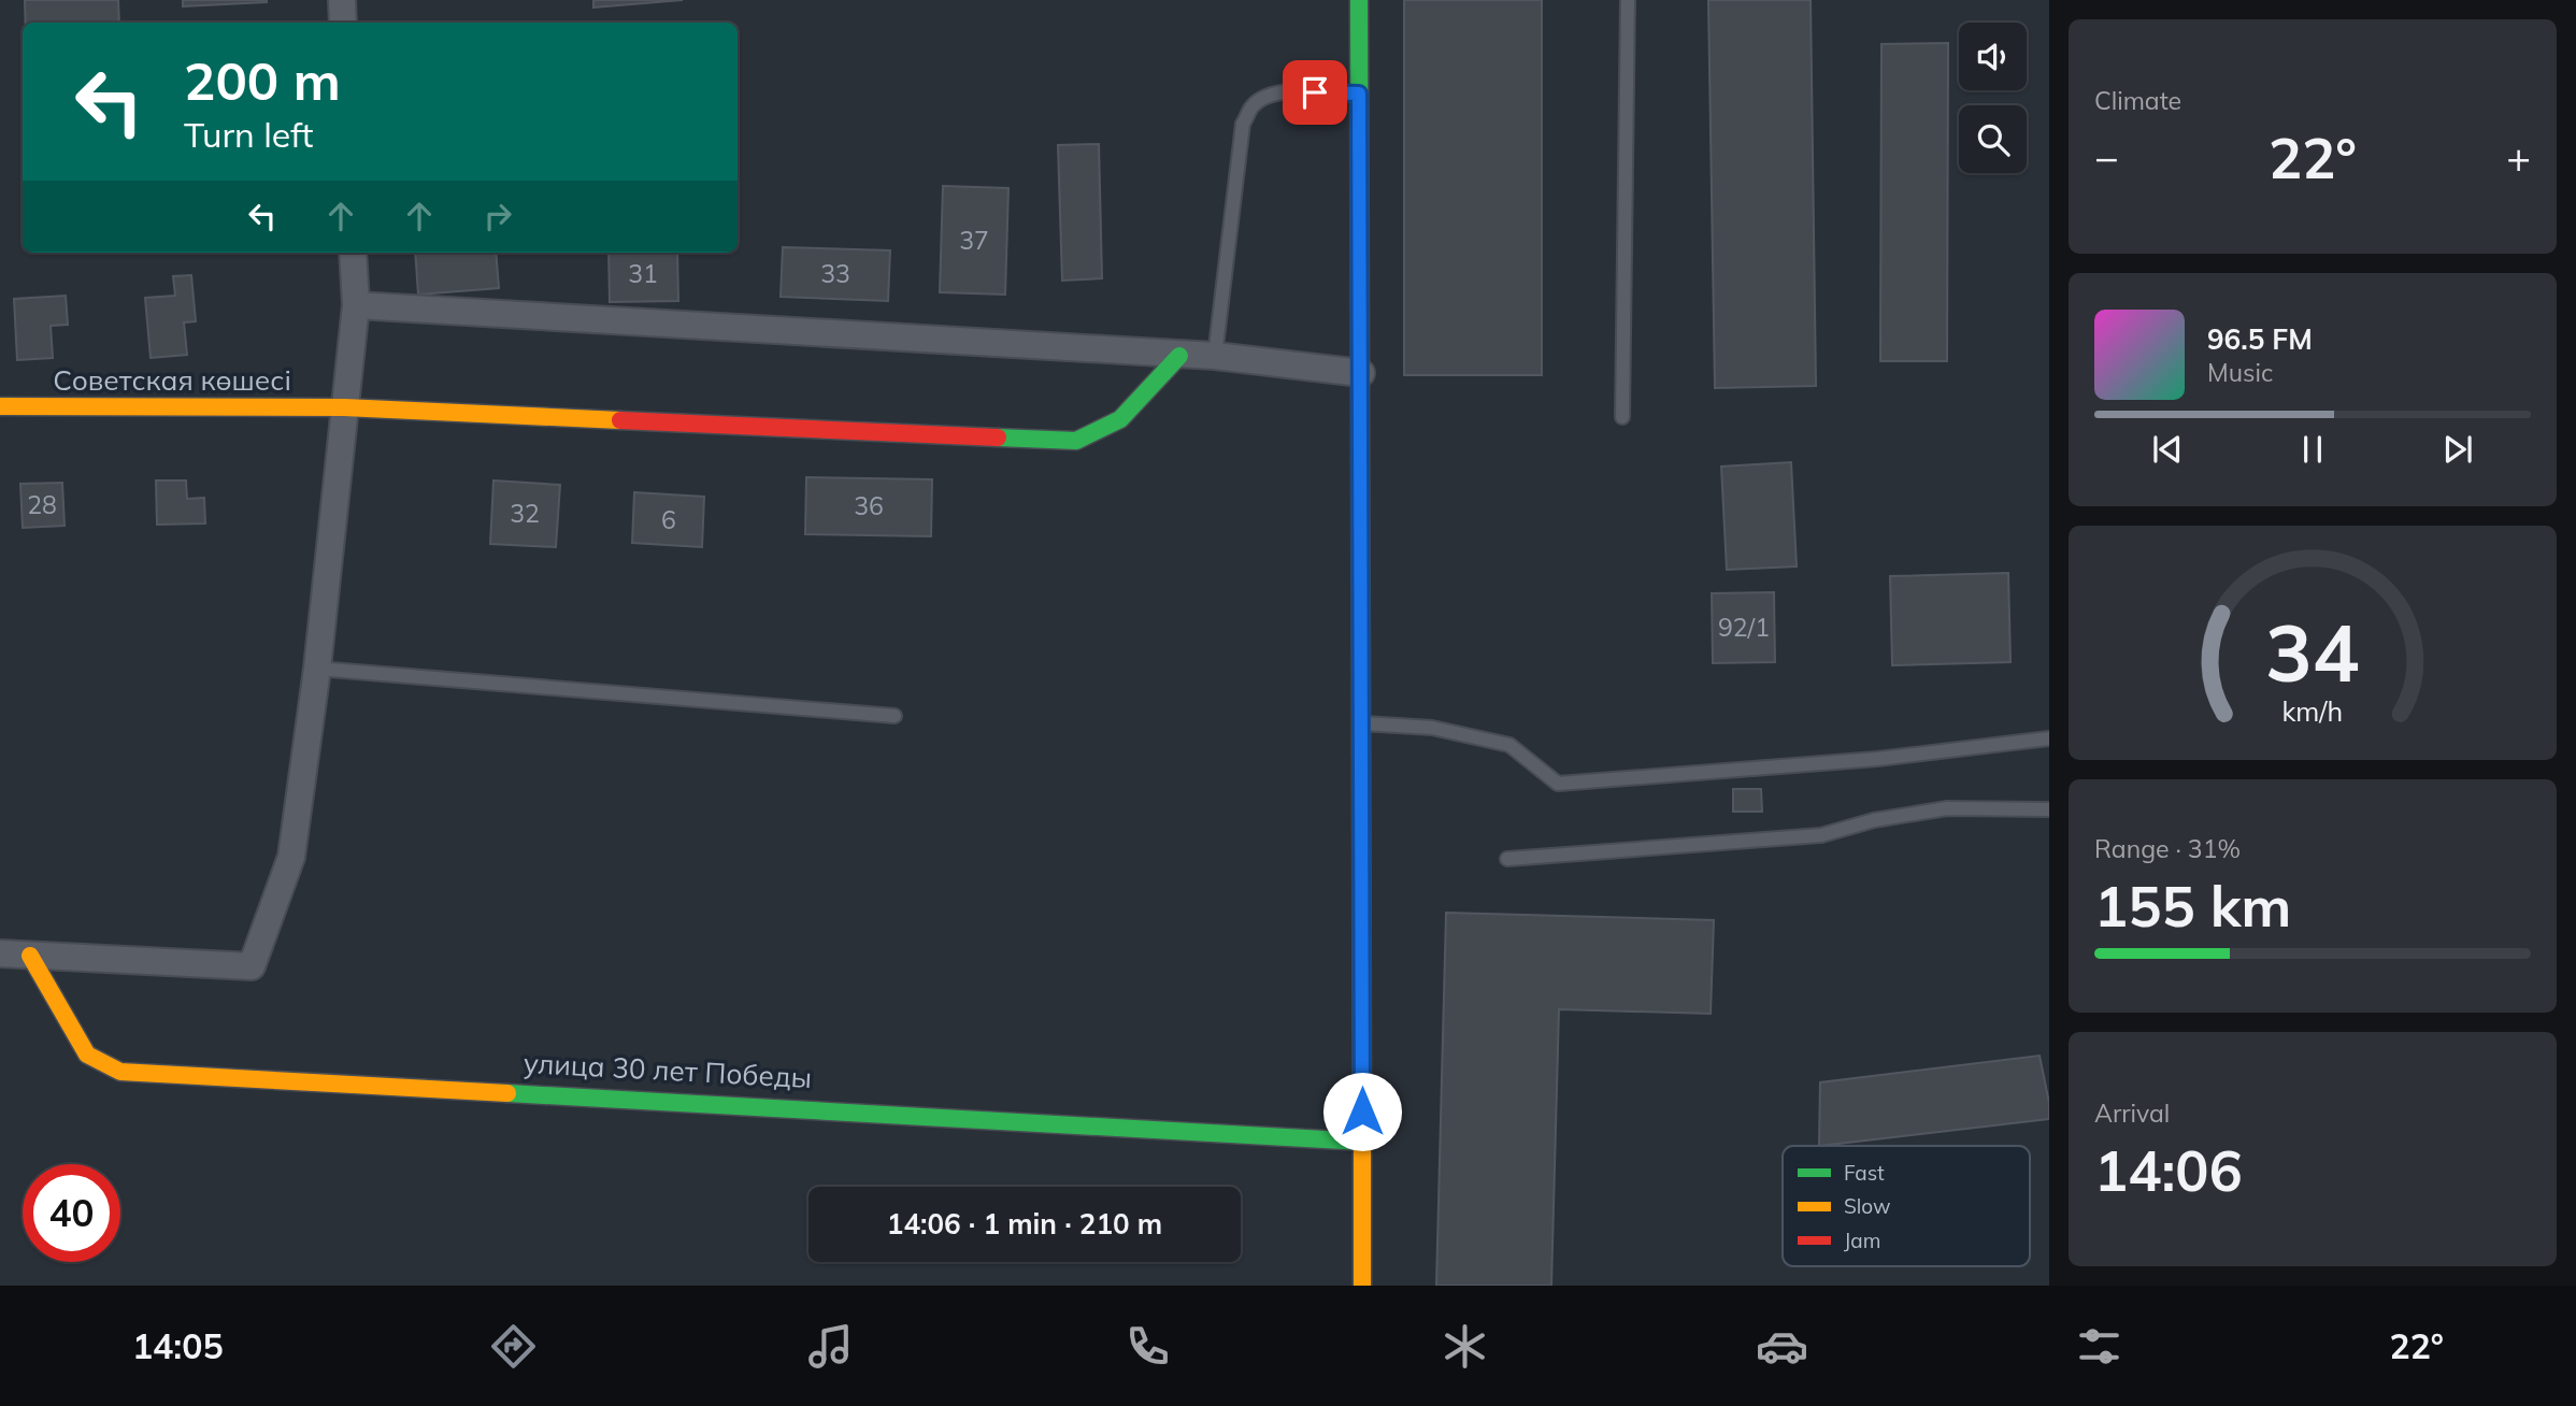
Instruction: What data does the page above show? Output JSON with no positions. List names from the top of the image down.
{
  "streets": {
    "street": ["Советская көшесі", "улица 30 лет Победы"]
  },
  "house_numbers": [
    "37",
    "31",
    "33",
    "28",
    "36",
    "32",
    "6",
    "92/1"
  ],
  "legend": ["Fast", "Slow", "Jam"],
  "page": {
    "tile": [
      "Climate",
      ["Range · 31%", "155 km"],
      ["Arrival", "14:06"]
    ],
    "turn": ["200 m", "Turn left"],
    "heat": ["−", "22°", "+"],
    "song": ["96.5 FM", "Music"],
    "limit": "40",
    "trip": "14:06 · 1 min · 210 m",
    "tabs": ["14:05", "22°"],
    "gauge": ["34", "km/h"]
  }
}
